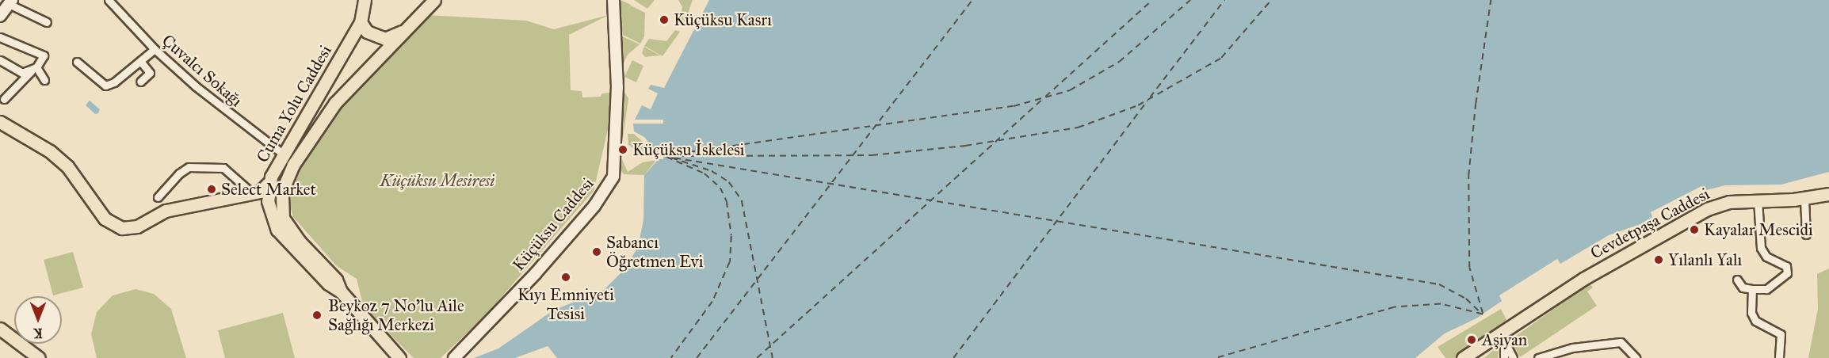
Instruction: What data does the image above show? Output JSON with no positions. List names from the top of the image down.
{
  "streets": {
    "main road": ["Cuma Yolu Caddesi", "Cevdetpaşa Caddesi"],
    "street": ["Çuvalcı Sokağı", "Küçüksu Caddesi"]
  },
  "crossings": [
    ["Çuvalcı Sokağı", "Cuma Yolu Caddesi"]
  ],
  "parks": ["Küçüksu Mesiresi"],
  "places": [
    "Küçüksu Kasrı",
    "Küçüksu İskelesi",
    "Select Market",
    "Kayalar Mescidi",
    "Sabancı Öğretmen Evi",
    "Yılanlı Yalı",
    "Kıyı Emniyeti Tesisi",
    "Beykoz 7 No'lu Aile Sağlığı Merkezi",
    "Aşiyan"
  ],
  "north": "bottom"
}
